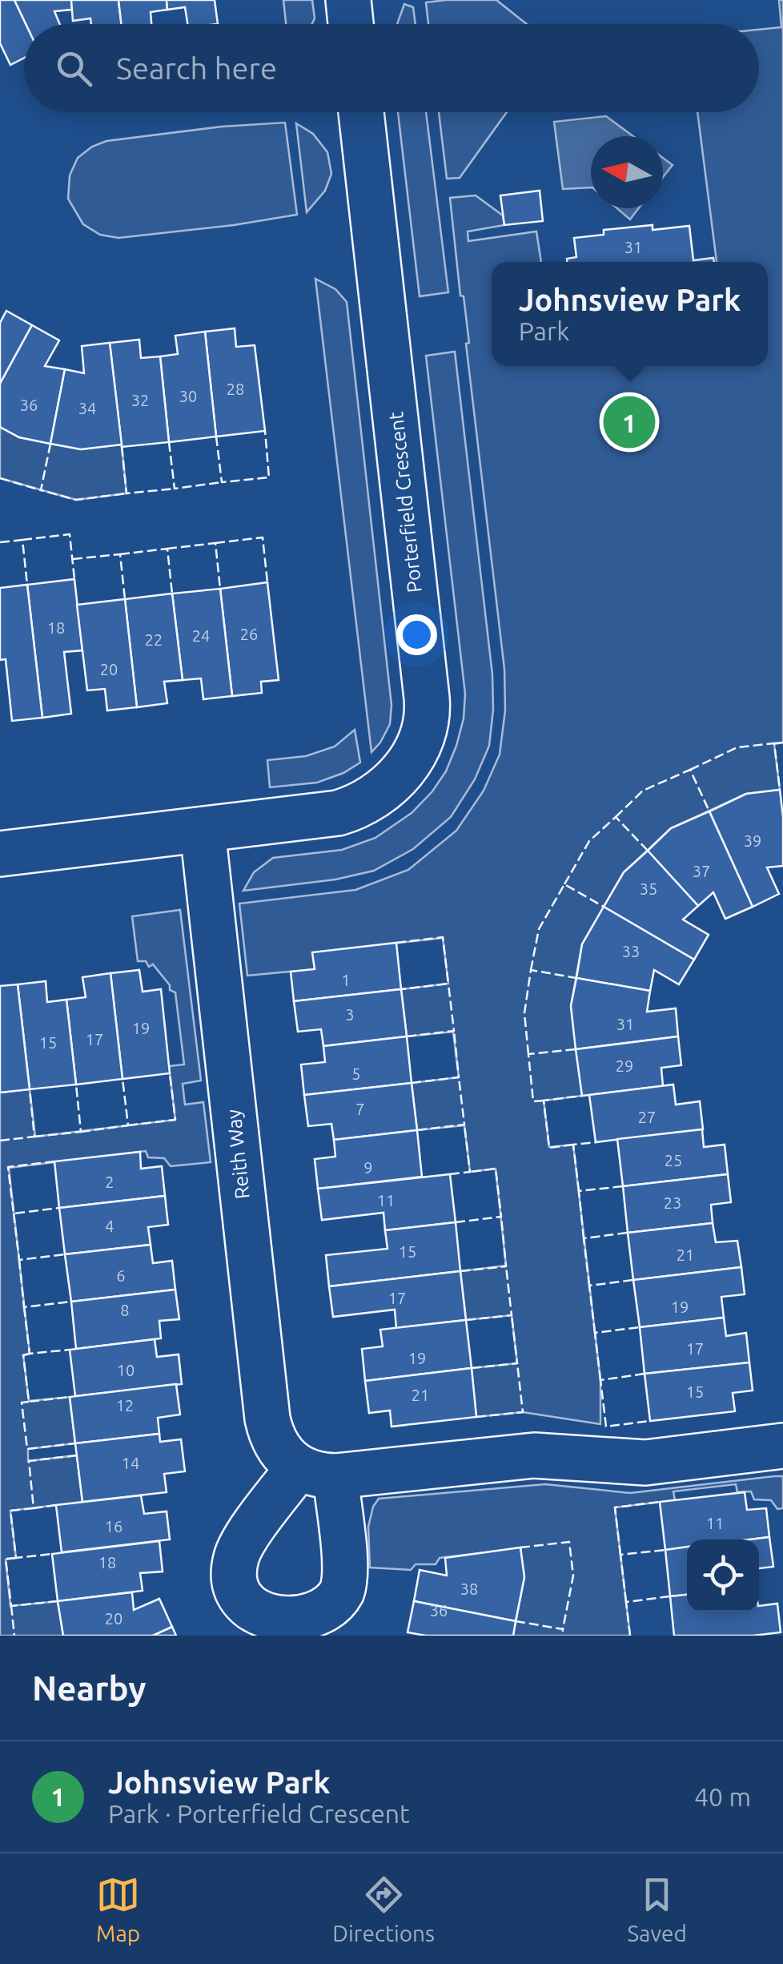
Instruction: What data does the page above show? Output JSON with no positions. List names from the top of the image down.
{
  "streets": {
    "street": ["Porterfield Crescent", "Reith Way"]
  },
  "crossings": [
    ["Porterfield Crescent", "Reith Way"]
  ],
  "house_numbers": [
    "31",
    "28",
    "30",
    "32",
    "36",
    "34",
    "18",
    "26",
    "24",
    "22",
    "20",
    "39",
    "37",
    "35",
    "33",
    "1",
    "3",
    "31",
    "19",
    "17",
    "15",
    "29",
    "5",
    "7",
    "27",
    "25",
    "9",
    "2",
    "11",
    "23",
    "4",
    "15",
    "21",
    "6",
    "17",
    "19",
    "8",
    "17",
    "19",
    "10",
    "15",
    "21",
    "12",
    "14",
    "11",
    "16",
    "18",
    "38",
    "36",
    "20"
  ],
  "north": "left",
  "page": {
    "search": "Search here",
    "popup": ["Johnsview Park", "Park"],
    "pins": "1",
    "heading": "Nearby",
    "list": [
      {
        "mark": "1",
        "name": "Johnsview Park",
        "note": "Park · Porterfield Crescent",
        "value": "40 m"
      }
    ],
    "nav": ["Map", "Directions", "Saved"]
  }
}
